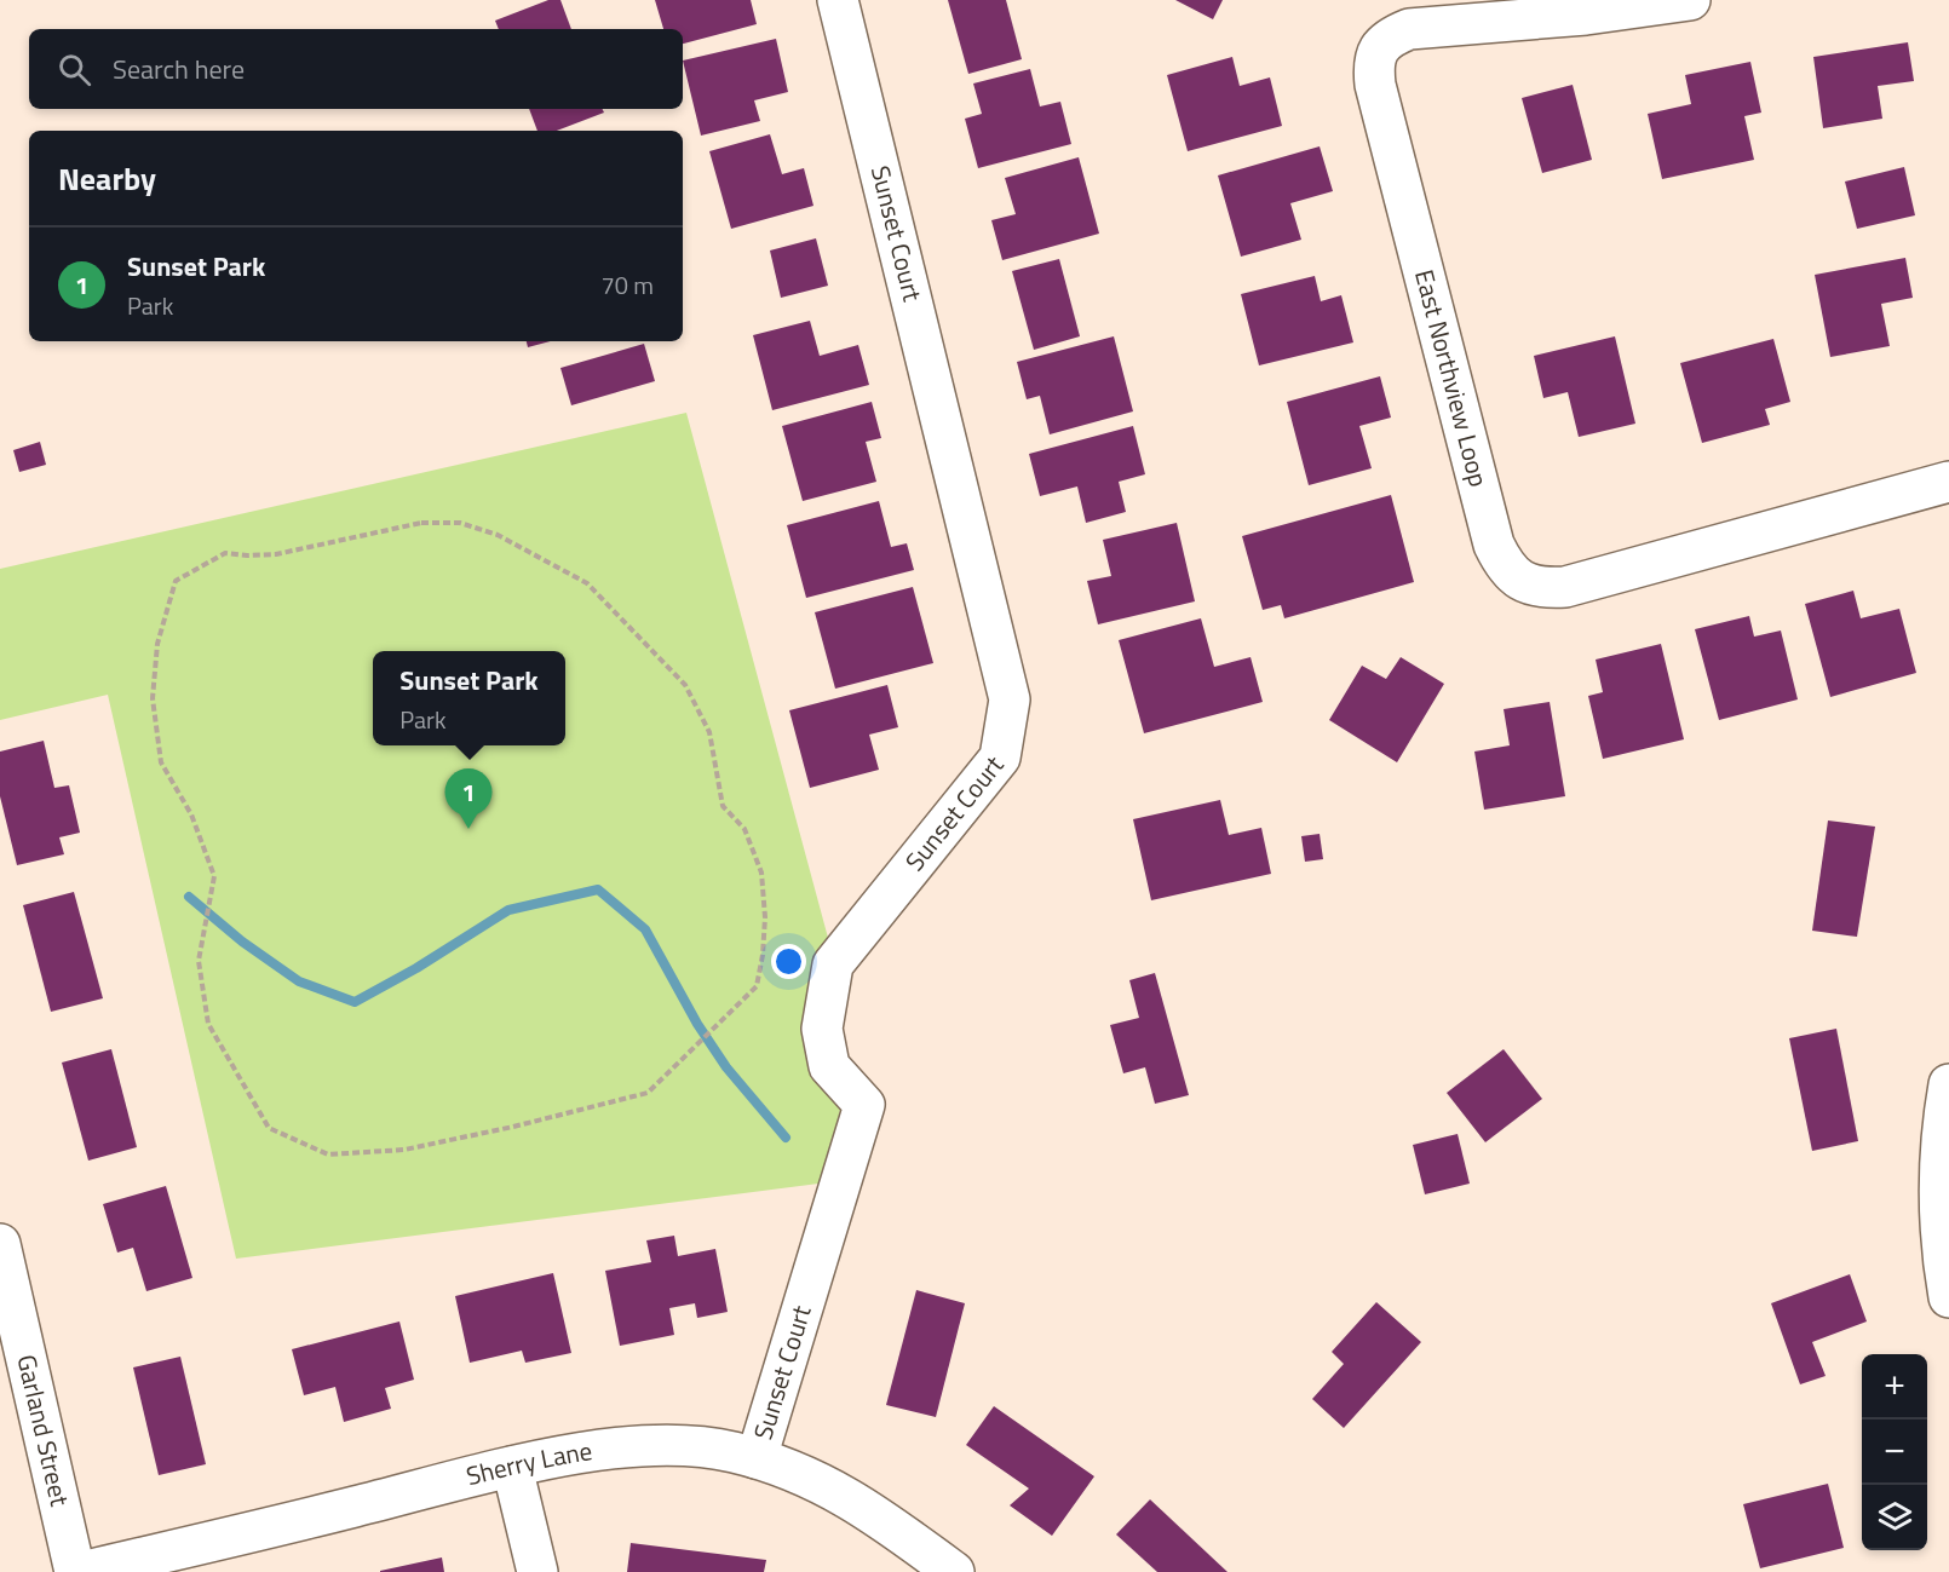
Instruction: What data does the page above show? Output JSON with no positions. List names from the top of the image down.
{
  "streets": {
    "street": [
      "Sunset Court",
      "East Northview Loop",
      "Garland Street",
      "Sherry Lane"
    ]
  },
  "crossings": [
    ["Sunset Court", "Sherry Lane"]
  ],
  "page": {
    "search": "Search here",
    "heading": "Nearby",
    "list": [
      {
        "mark": "1",
        "name": "Sunset Park",
        "note": "Park",
        "value": "70 m"
      }
    ],
    "popup": ["Sunset Park", "Park"],
    "pins": "1",
    "map_buttons": ["+", "−"]
  }
}
